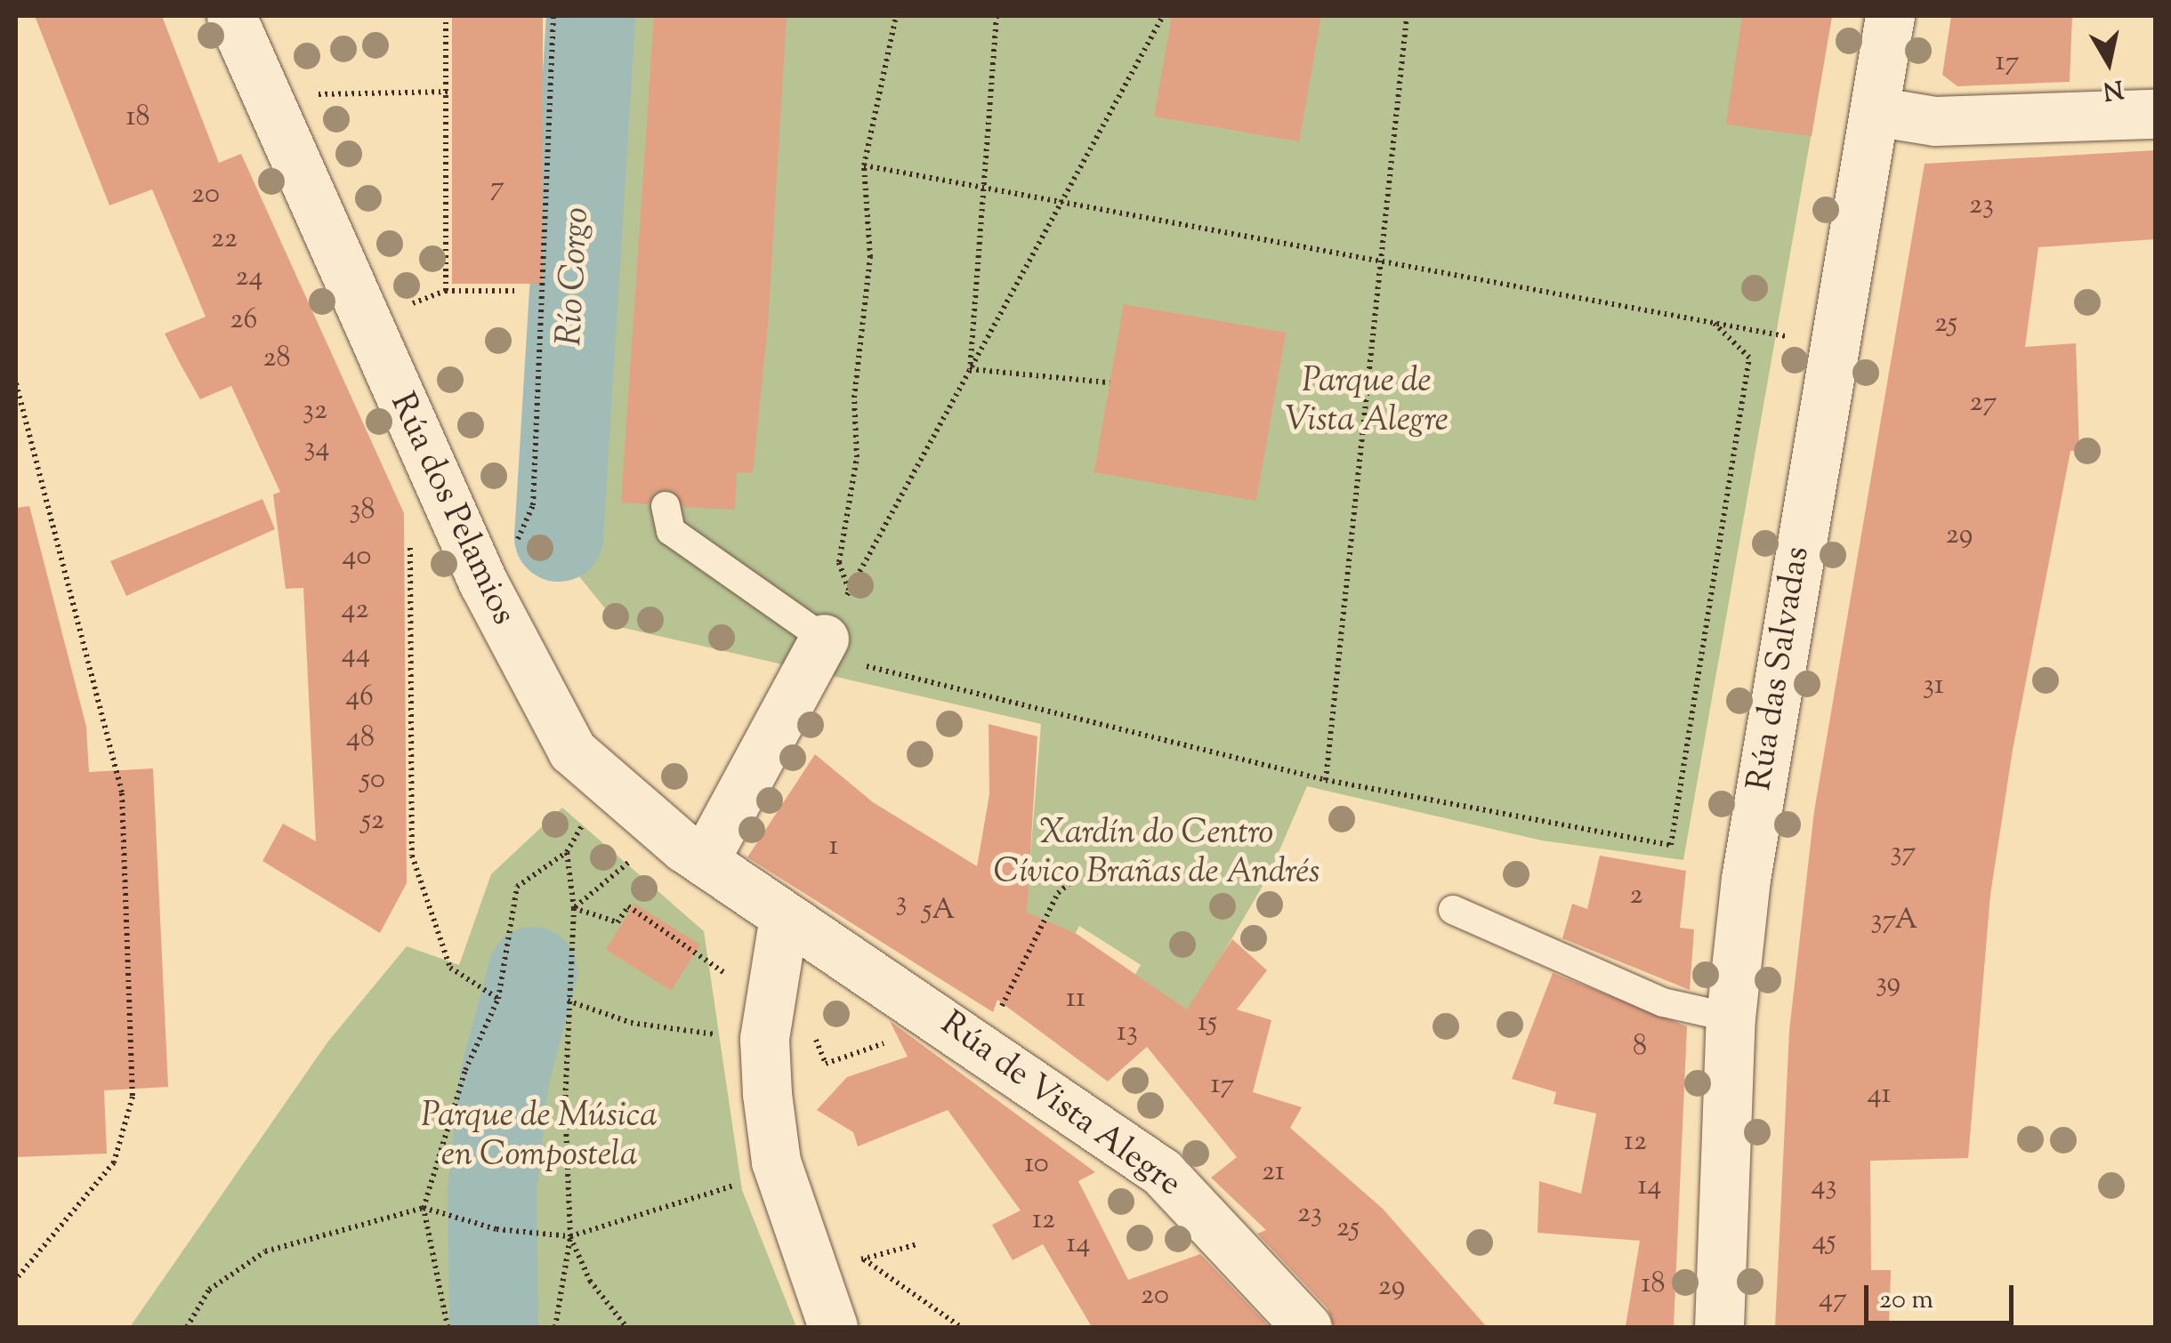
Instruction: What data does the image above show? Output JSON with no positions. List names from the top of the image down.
{
  "streets": {
    "street": ["Rúa dos Pelamios", "Rúa das Salvadas", "Rúa de Vista Alegre"]
  },
  "crossings": [
    ["Rúa dos Pelamios", "Rúa de Vista Alegre"]
  ],
  "water": ["Río Corgo"],
  "parks": ["Parque de Vista Alegre", "Xardín do Centro Cívico Brañas de Andrés", "Parque de Música en Compostela"],
  "house_numbers": [
    "17",
    "18",
    "7",
    "20",
    "23",
    "22",
    "24",
    "26",
    "25",
    "28",
    "27",
    "32",
    "34",
    "38",
    "29",
    "40",
    "42",
    "44",
    "31",
    "46",
    "48",
    "50",
    "52",
    "1",
    "37",
    "2",
    "3",
    "5A",
    "37A",
    "39",
    "11",
    "15",
    "13",
    "8",
    "17",
    "41",
    "12",
    "10",
    "21",
    "14",
    "43",
    "23",
    "12",
    "25",
    "45",
    "14",
    "18",
    "29",
    "20",
    "47"
  ],
  "scale_bar": "20 m",
  "north": "bottom"
}
